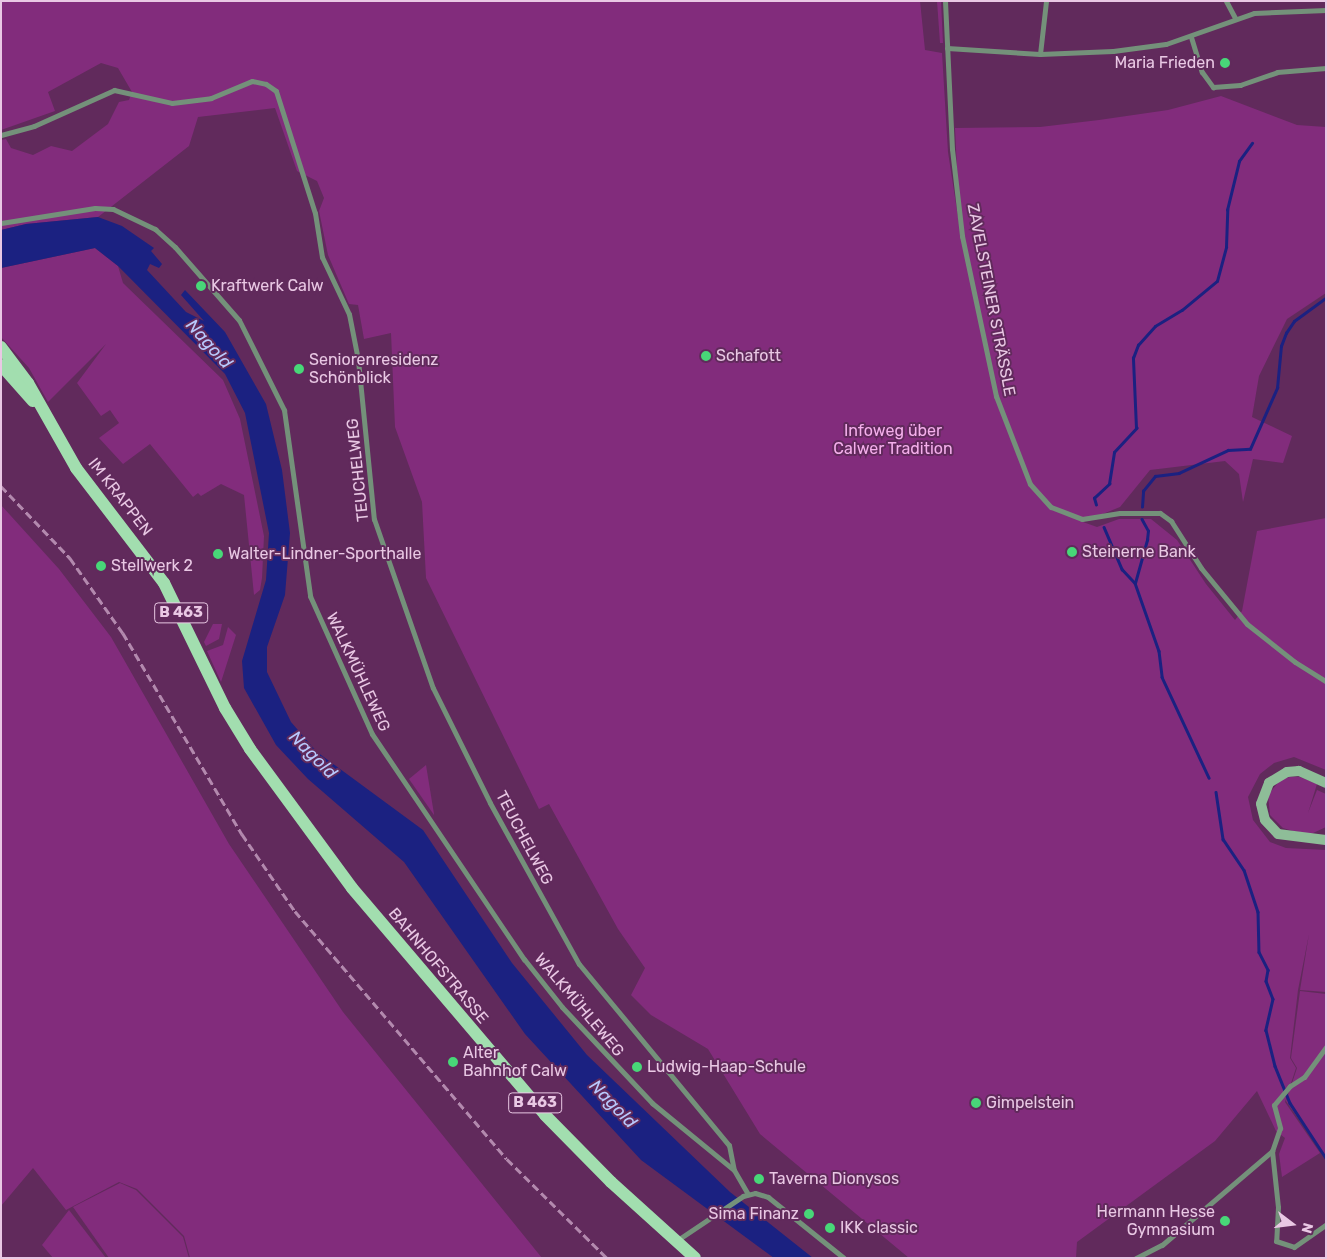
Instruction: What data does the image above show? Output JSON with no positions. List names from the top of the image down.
{
  "streets": {
    "main road": ["IM KRAPPEN", "B 463", "BAHNHOFSTRASSE"],
    "street": ["ZAVELSTEINER STRÄSSLE", "TEUCHELWEG", "WALKMÜHLEWEG"]
  },
  "crossings": [
    ["TEUCHELWEG", "WALKMÜHLEWEG"],
    ["IM KRAPPEN", "BAHNHOFSTRASSE"]
  ],
  "water": ["Nagold"],
  "parks": ["Infoweg über Calwer Tradition"],
  "places": [
    "Maria Frieden",
    "Kraftwerk Calw",
    "Schafott",
    "Seniorenresidenz Schönblick",
    "Steinerne Bank",
    "Walter-Lindner-Sporthalle",
    "Stellwerk 2",
    "Alter Bahnhof Calw",
    "Ludwig-Haap-Schule",
    "Gimpelstein",
    "Taverna Dionysos",
    "Sima Finanz",
    "Hermann Hesse Gymnasium",
    "IKK classic"
  ],
  "north": "right"
}
